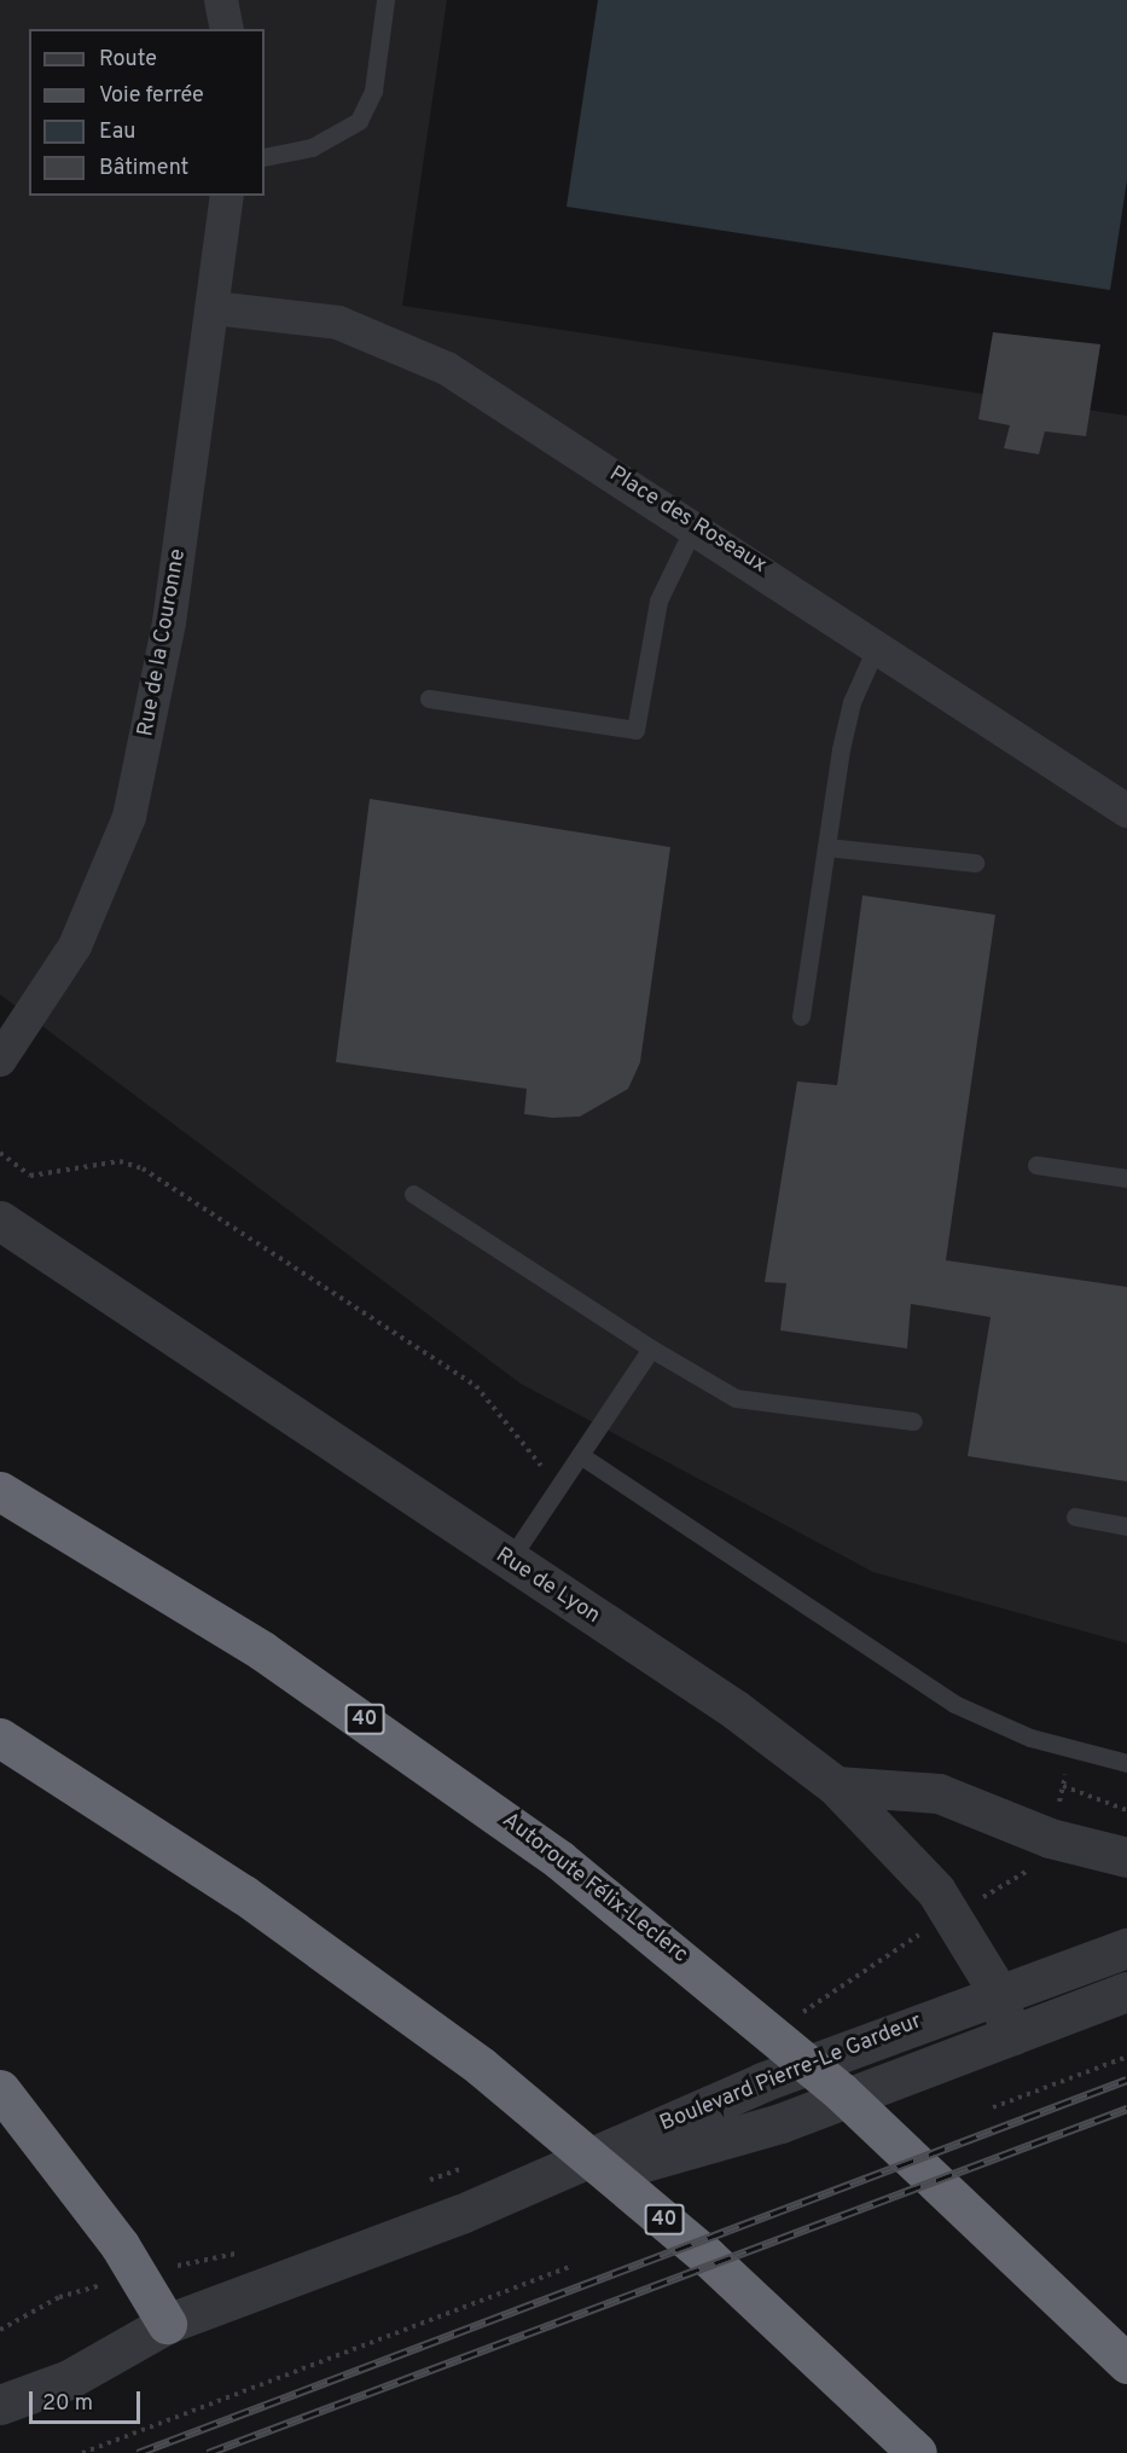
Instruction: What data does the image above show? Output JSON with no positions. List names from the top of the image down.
{
  "streets": {
    "highway": ["40", "Autoroute Félix-Leclerc"],
    "street": [
      "Place des Roseaux",
      "Rue de la Couronne",
      "Rue de Lyon",
      "Boulevard Pierre-Le Gardeur"
    ]
  },
  "crossings": [
    ["Place des Roseaux", "Rue de la Couronne"],
    ["Rue de Lyon", "Boulevard Pierre-Le Gardeur"]
  ],
  "legend": [
    "Route",
    "Voie ferrée",
    "Eau",
    "Bâtiment"
  ],
  "scale_bar": "20 m"
}
